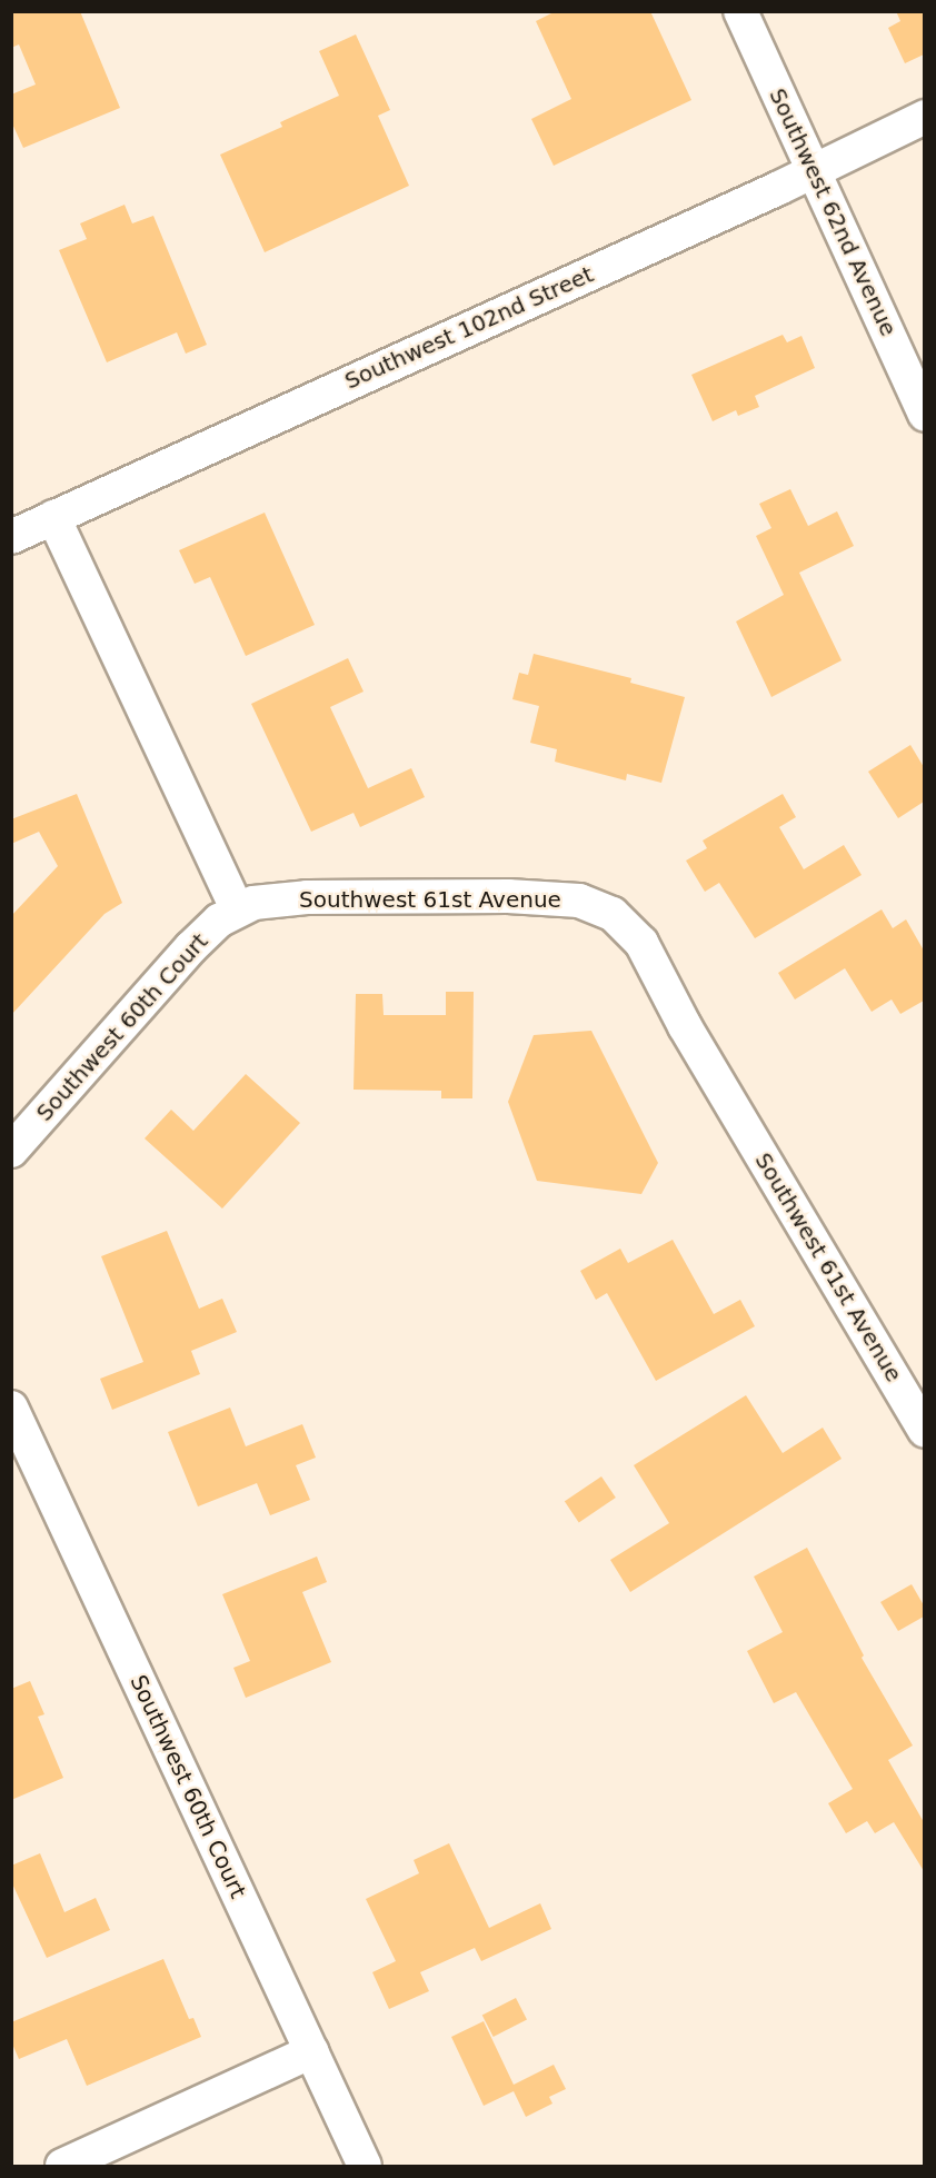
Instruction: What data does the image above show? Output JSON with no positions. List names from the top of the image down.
{
  "streets": {
    "street": [
      "Southwest 62nd Avenue",
      "Southwest 102nd Street",
      "Southwest 61st Avenue",
      "Southwest 60th Court"
    ]
  },
  "crossings": [
    ["Southwest 62nd Avenue", "Southwest 102nd Street"],
    ["Southwest 61st Avenue", "Southwest 60th Court"]
  ]
}
